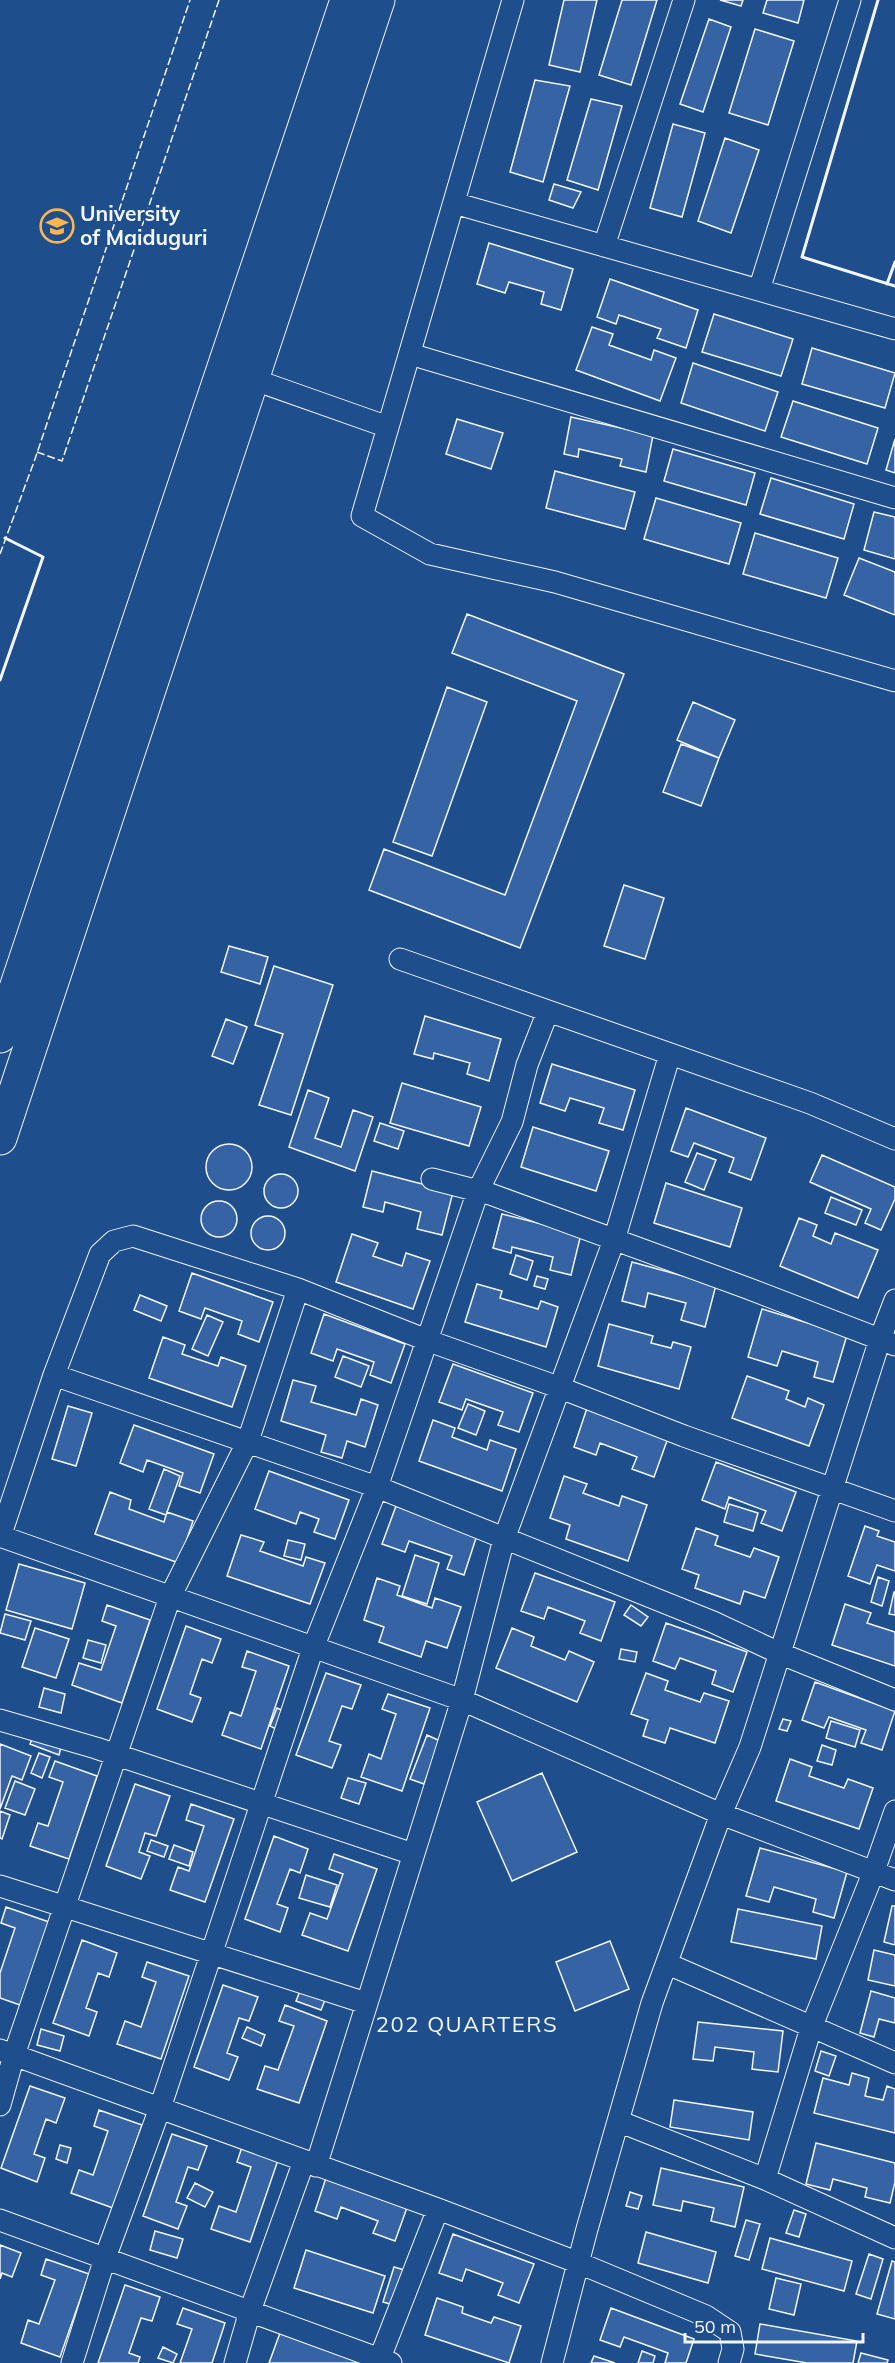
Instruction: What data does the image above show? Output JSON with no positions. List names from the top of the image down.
{
  "districts": ["202 QUARTERS"],
  "places": {
    "school or university": ["University of Maiduguri"]
  },
  "scale_bar": "50 m"
}
